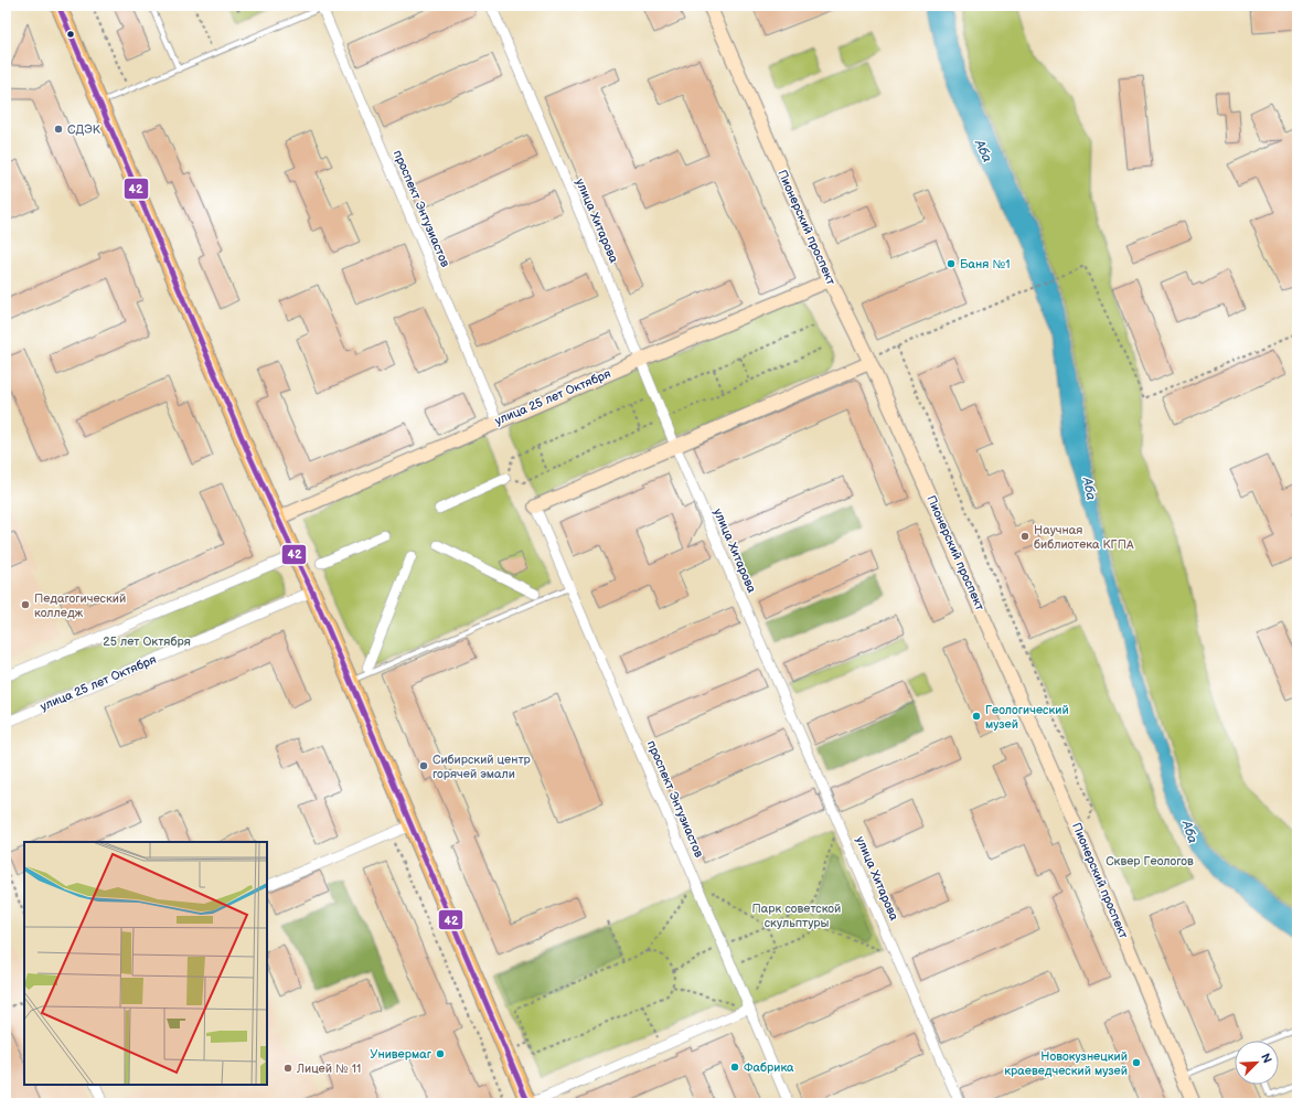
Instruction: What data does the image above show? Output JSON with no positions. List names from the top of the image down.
{
  "streets": {
    "street": [
      "проспект Энтузиастов",
      "улица Хитарова",
      "Пионерский проспект",
      "улица 25 лет Октября"
    ]
  },
  "crossings": [
    ["проспект Энтузиастов", "улица 25 лет Октября"],
    ["улица Хитарова", "улица 25 лет Октября"],
    ["Пионерский проспект", "улица 25 лет Октября"]
  ],
  "water": ["Аба"],
  "parks": ["25 лет Октября", "Сквер Геологов", "Парк советской скульптуры"],
  "places": [
    "СДЭК",
    "Баня №1",
    "Научная библиотека КГПА",
    "Педагогический колледж",
    "Геологический музей",
    "Сибирский центр горячей эмали",
    "Универмаг",
    "Новокузнецкий краеведческий музей",
    "Фабрика",
    "Лицей № 11"
  ],
  "lines": ["transit line 42"],
  "north": "top right"
}
